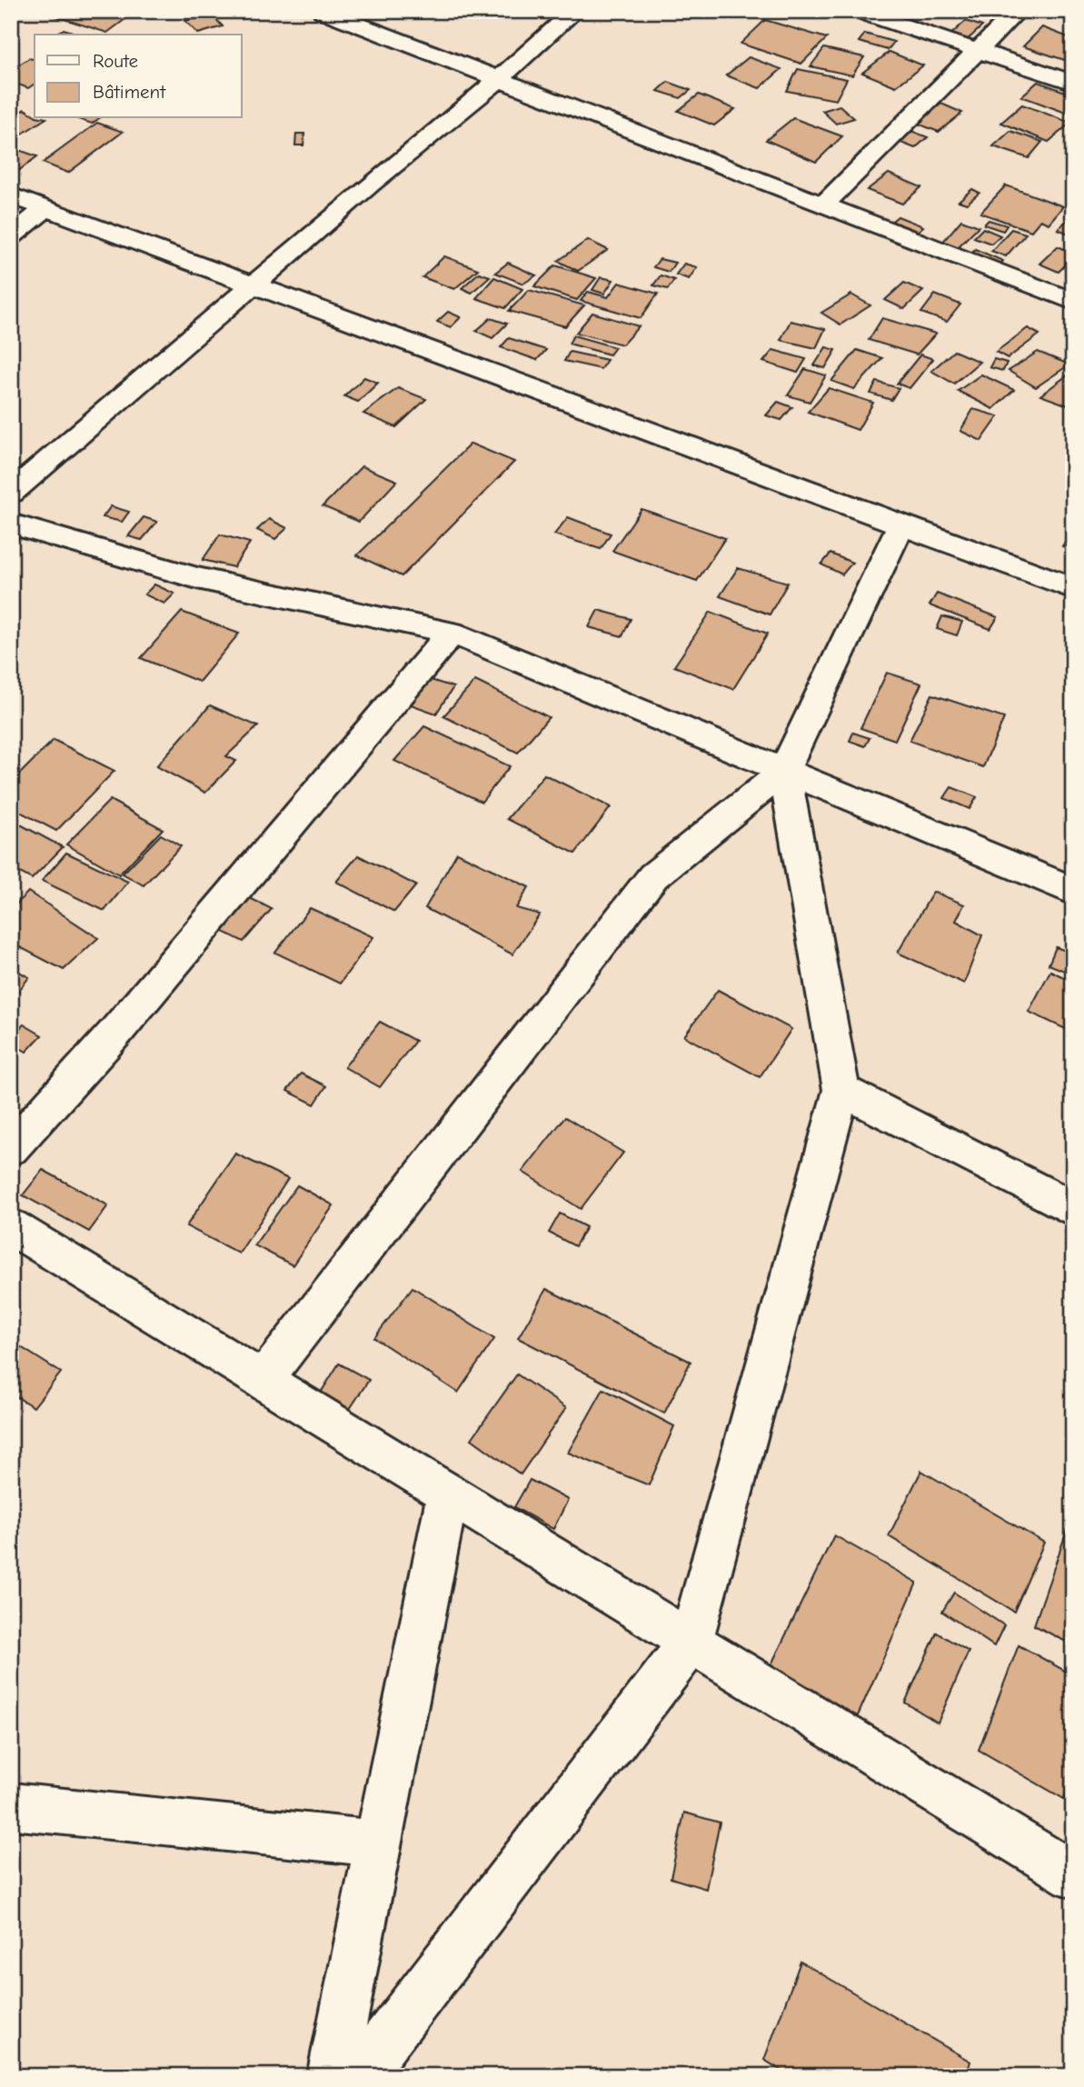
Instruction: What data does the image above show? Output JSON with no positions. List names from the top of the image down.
{
  "legend": ["Route", "Bâtiment"]
}
